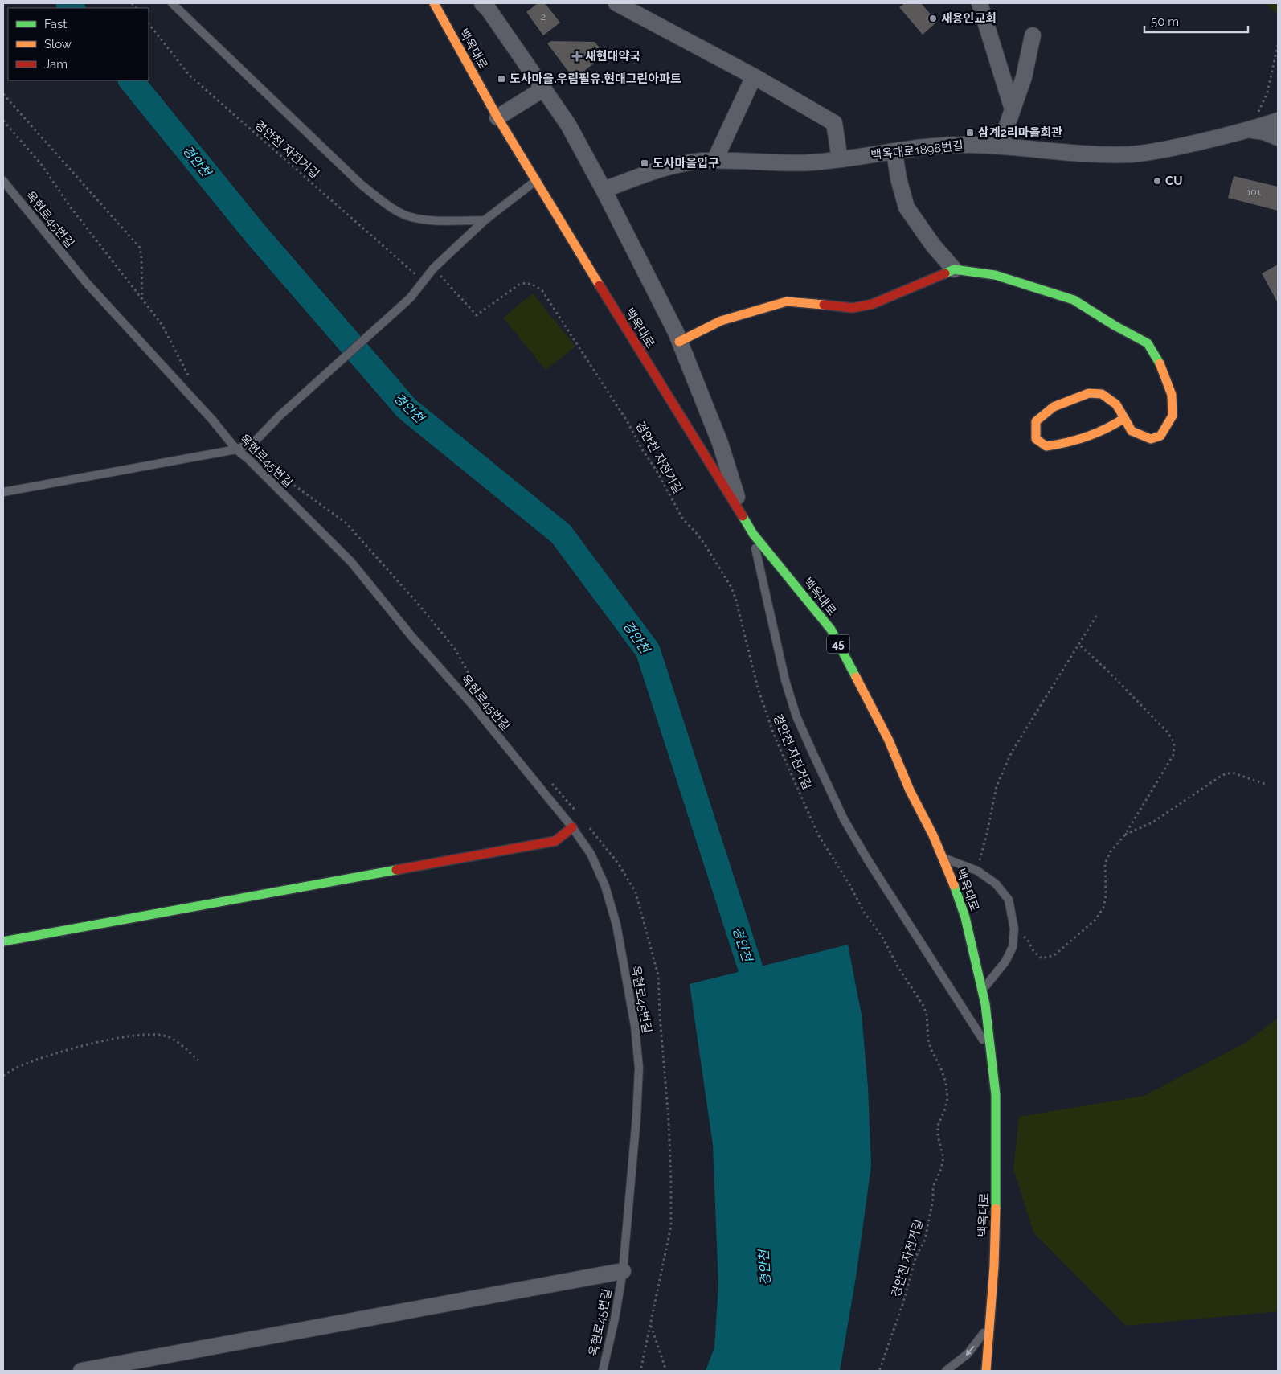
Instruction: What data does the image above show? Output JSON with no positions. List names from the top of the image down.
{
  "streets": {
    "main road": ["백옥대로", "45"],
    "street": ["백옥대로1898번길"],
    "lane": ["옥현로45번길"],
    "path": ["경안천 자전거길"]
  },
  "water": ["경안천"],
  "places": {
    "other": ["새용인교회", "CU"],
    "health": ["새현대약국"],
    "transit": ["도사마을.우림필유.현대그린아파트", "삼계2리마을회관", "도사마을입구"]
  },
  "house_numbers": ["2", "101"],
  "legend": ["Fast", "Slow", "Jam"],
  "scale_bar": "50 m"
}
